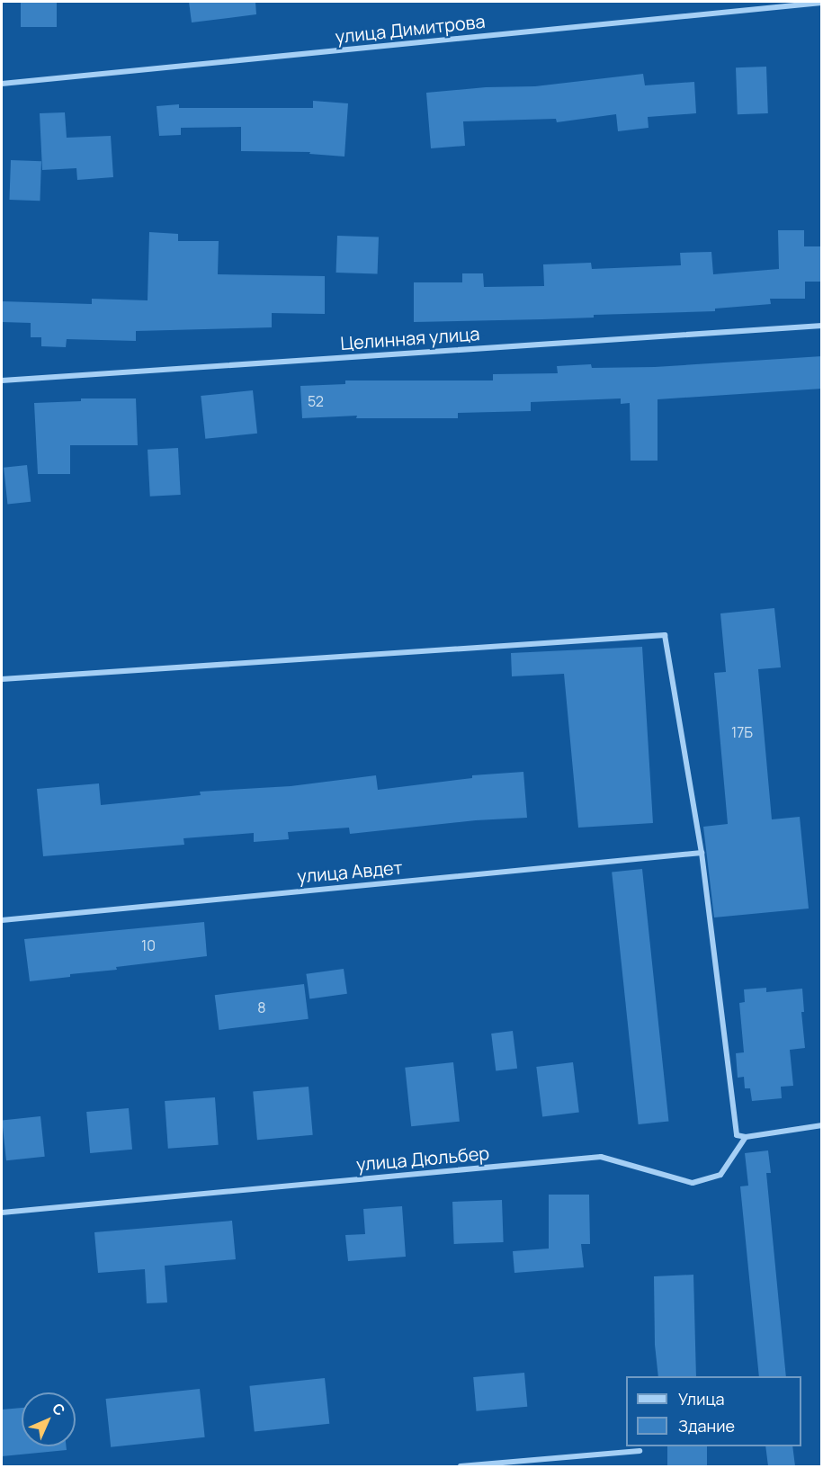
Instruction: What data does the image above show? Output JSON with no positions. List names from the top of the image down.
{
  "streets": {
    "street": [
      "улица Димитрова",
      "Целинная улица",
      "улица Авдет",
      "улица Дюльбер"
    ]
  },
  "house_numbers": [
    "52",
    "17Б",
    "10",
    "8"
  ],
  "legend": ["Улица", "Здание"],
  "north": "top right"
}
